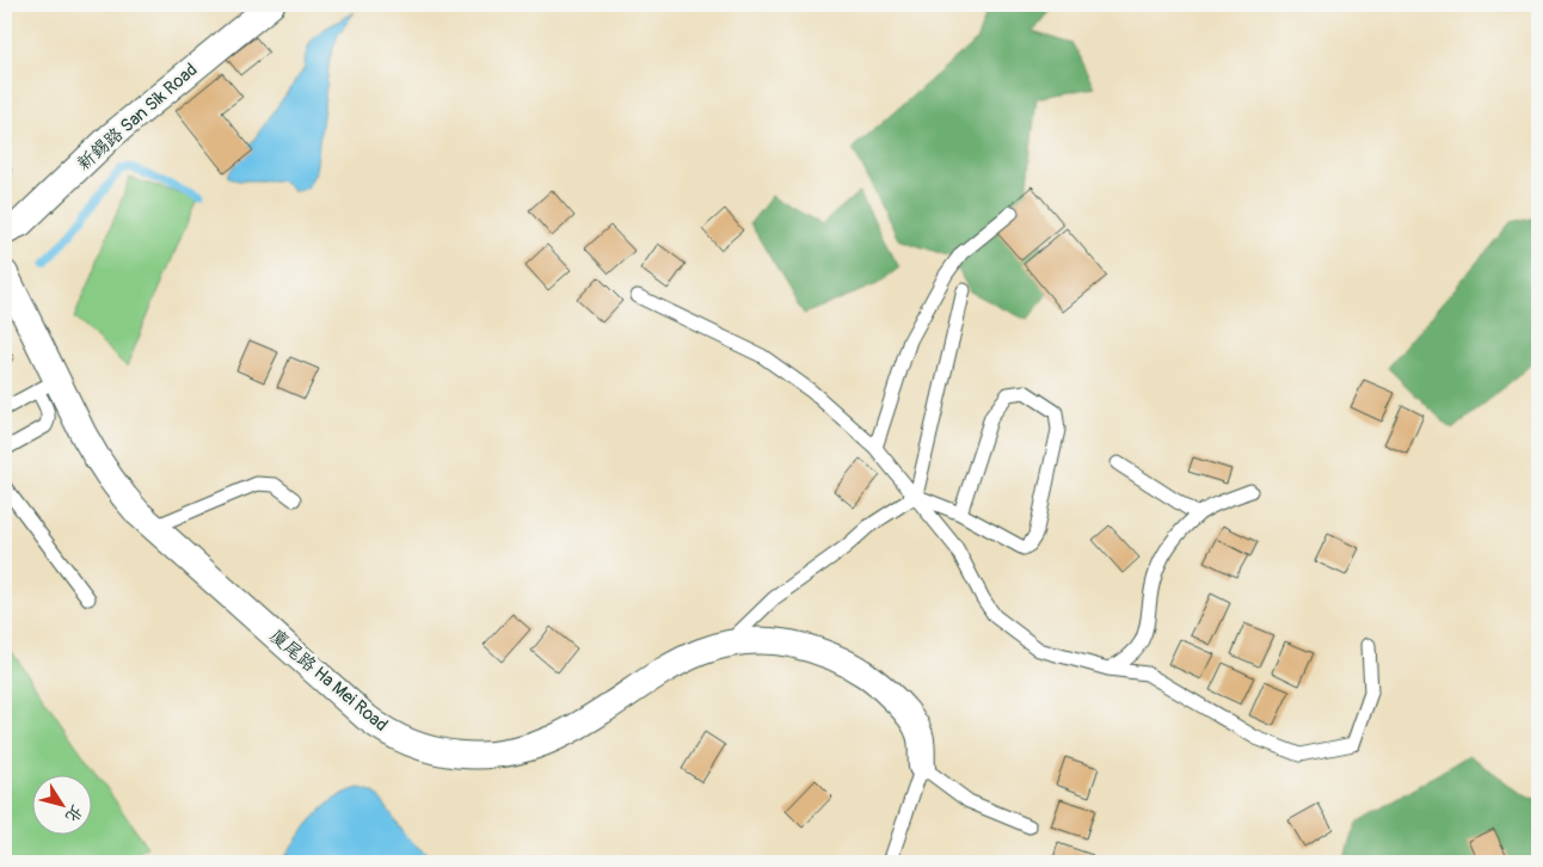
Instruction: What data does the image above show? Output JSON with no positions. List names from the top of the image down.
{
  "streets": {
    "street": ["新錫路 San Sik Road", "廈尾路 Ha Mei Road"]
  },
  "north": "bottom right"
}
